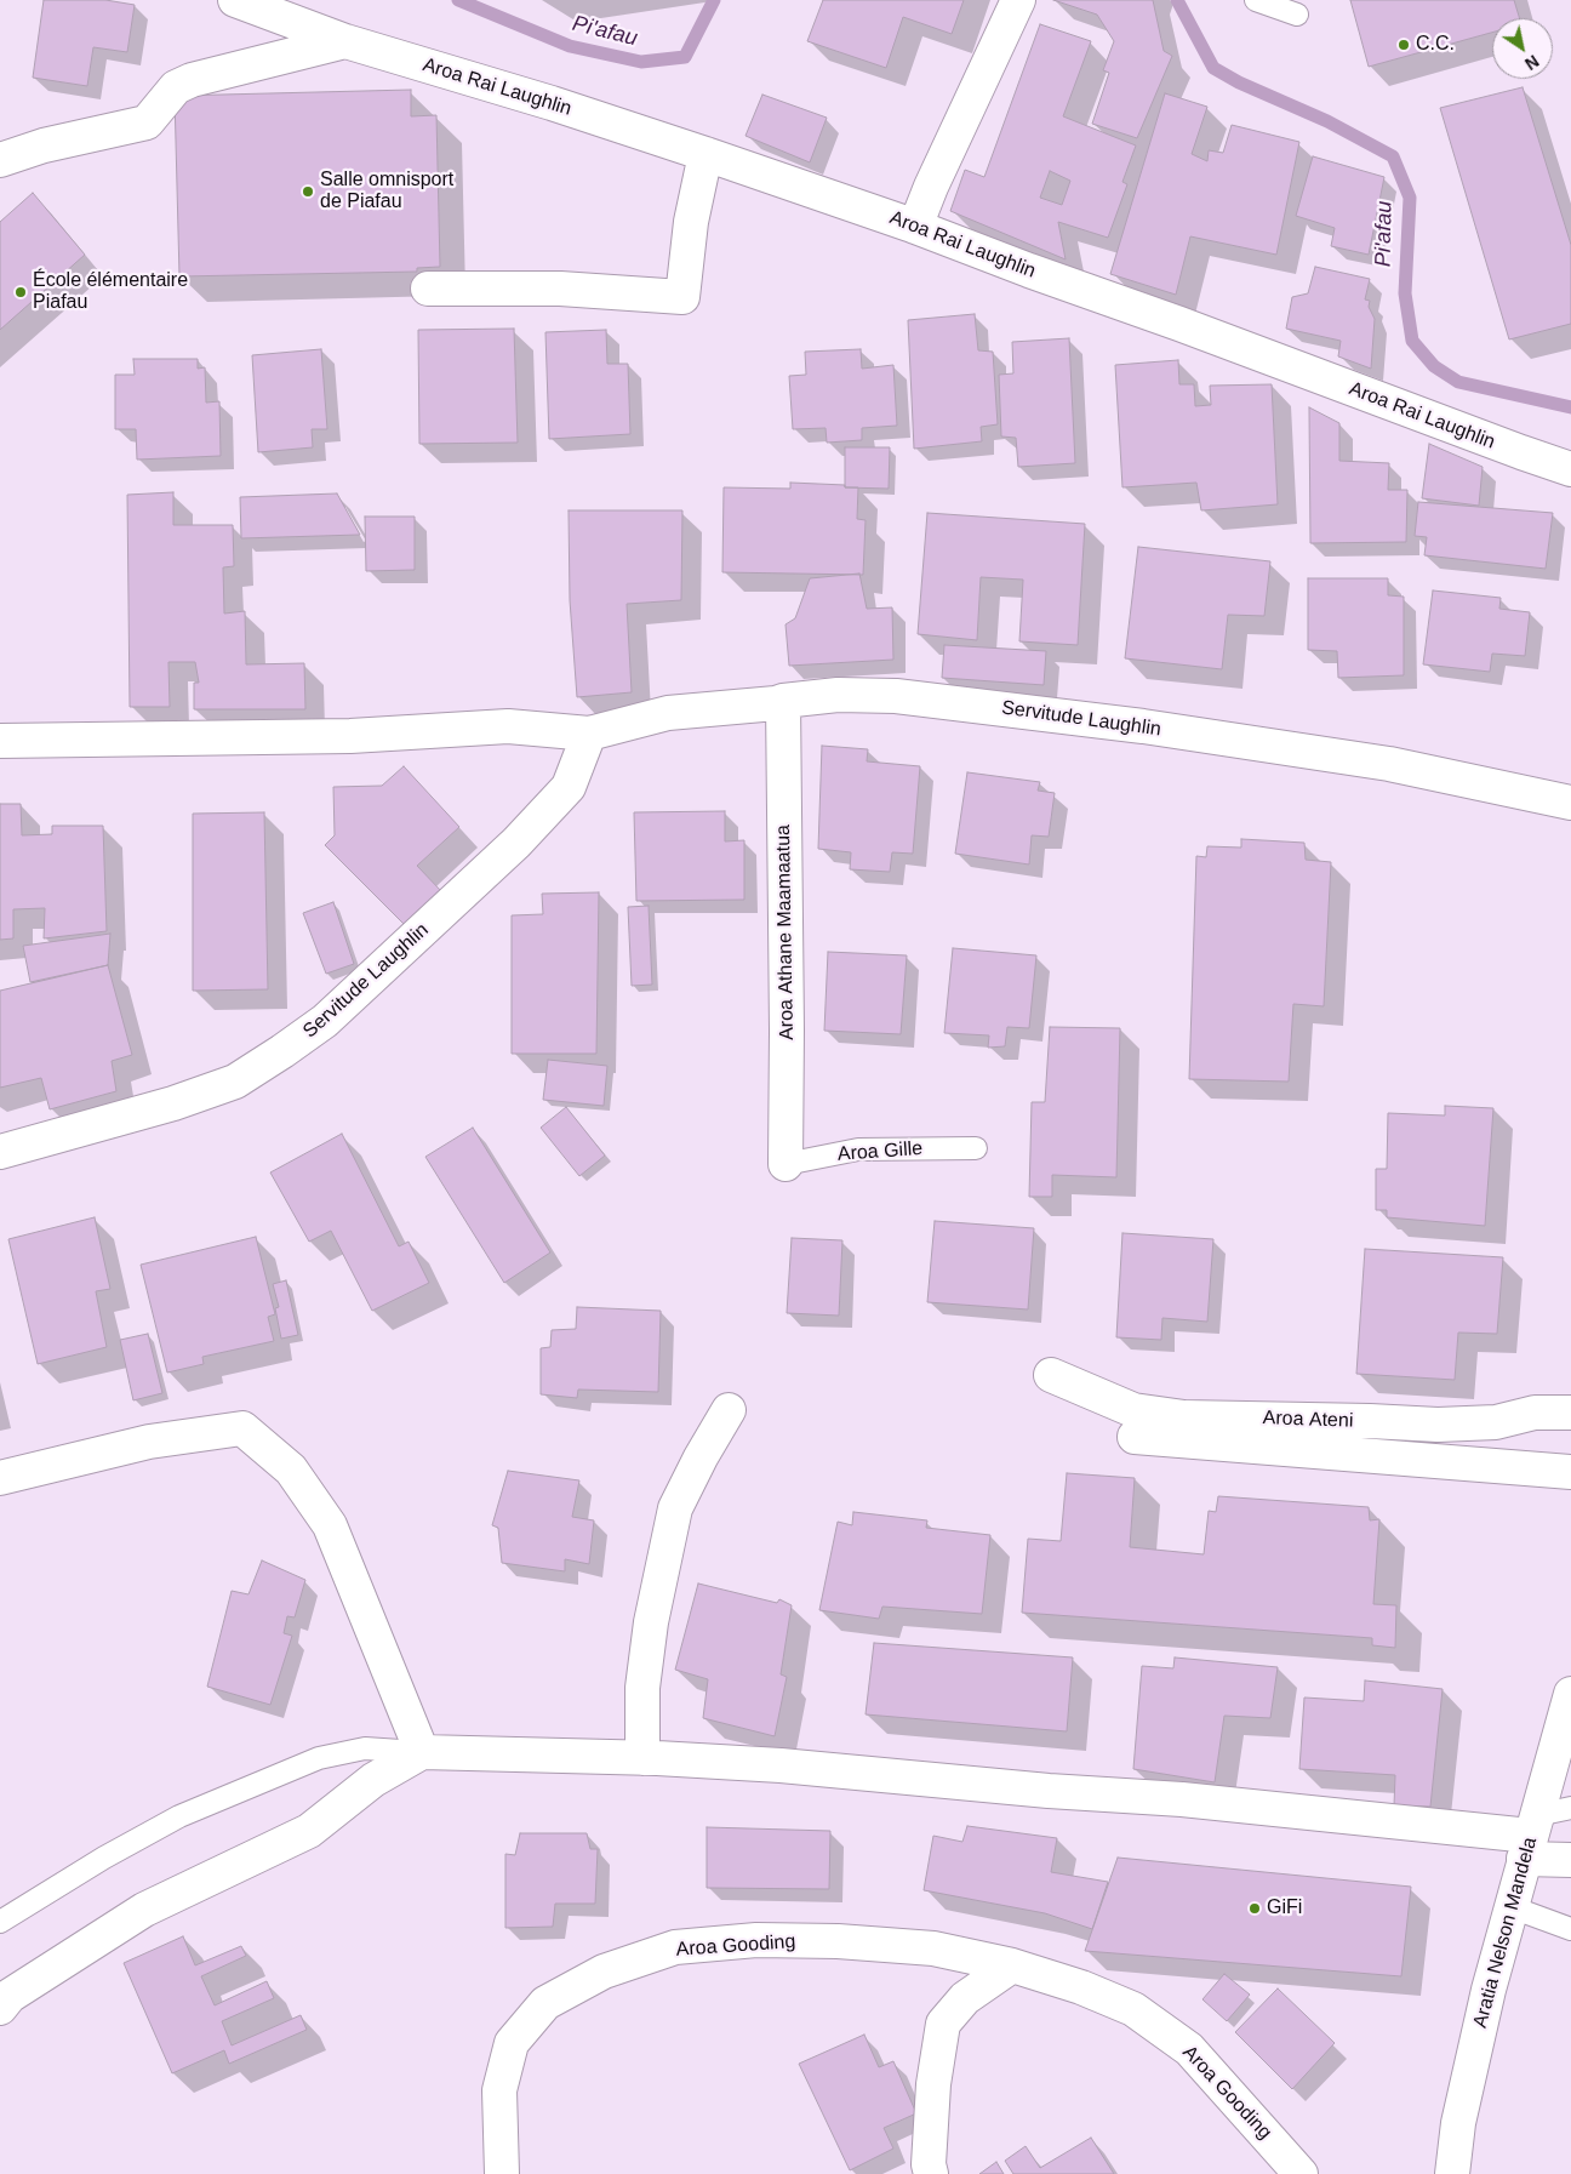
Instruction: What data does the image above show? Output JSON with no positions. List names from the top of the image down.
{
  "streets": {
    "street": [
      "Aroa Rai Laughlin",
      "Servitude Laughlin",
      "Aroa Athane Maamaatua",
      "Aroa Ateni",
      "Aratia Nelson Mandela",
      "Aroa Gooding"
    ],
    "lane": ["Aroa Gille"]
  },
  "crossings": [
    ["Servitude Laughlin", "Aroa Athane Maamaatua"],
    ["Aroa Athane Maamaatua", "Aroa Gille"]
  ],
  "water": ["Pi'afau"],
  "places": [
    "C.C.",
    "Salle omnisport de Piafau",
    "École élémentaire Piafau",
    "GiFi"
  ],
  "north": "bottom right"
}
